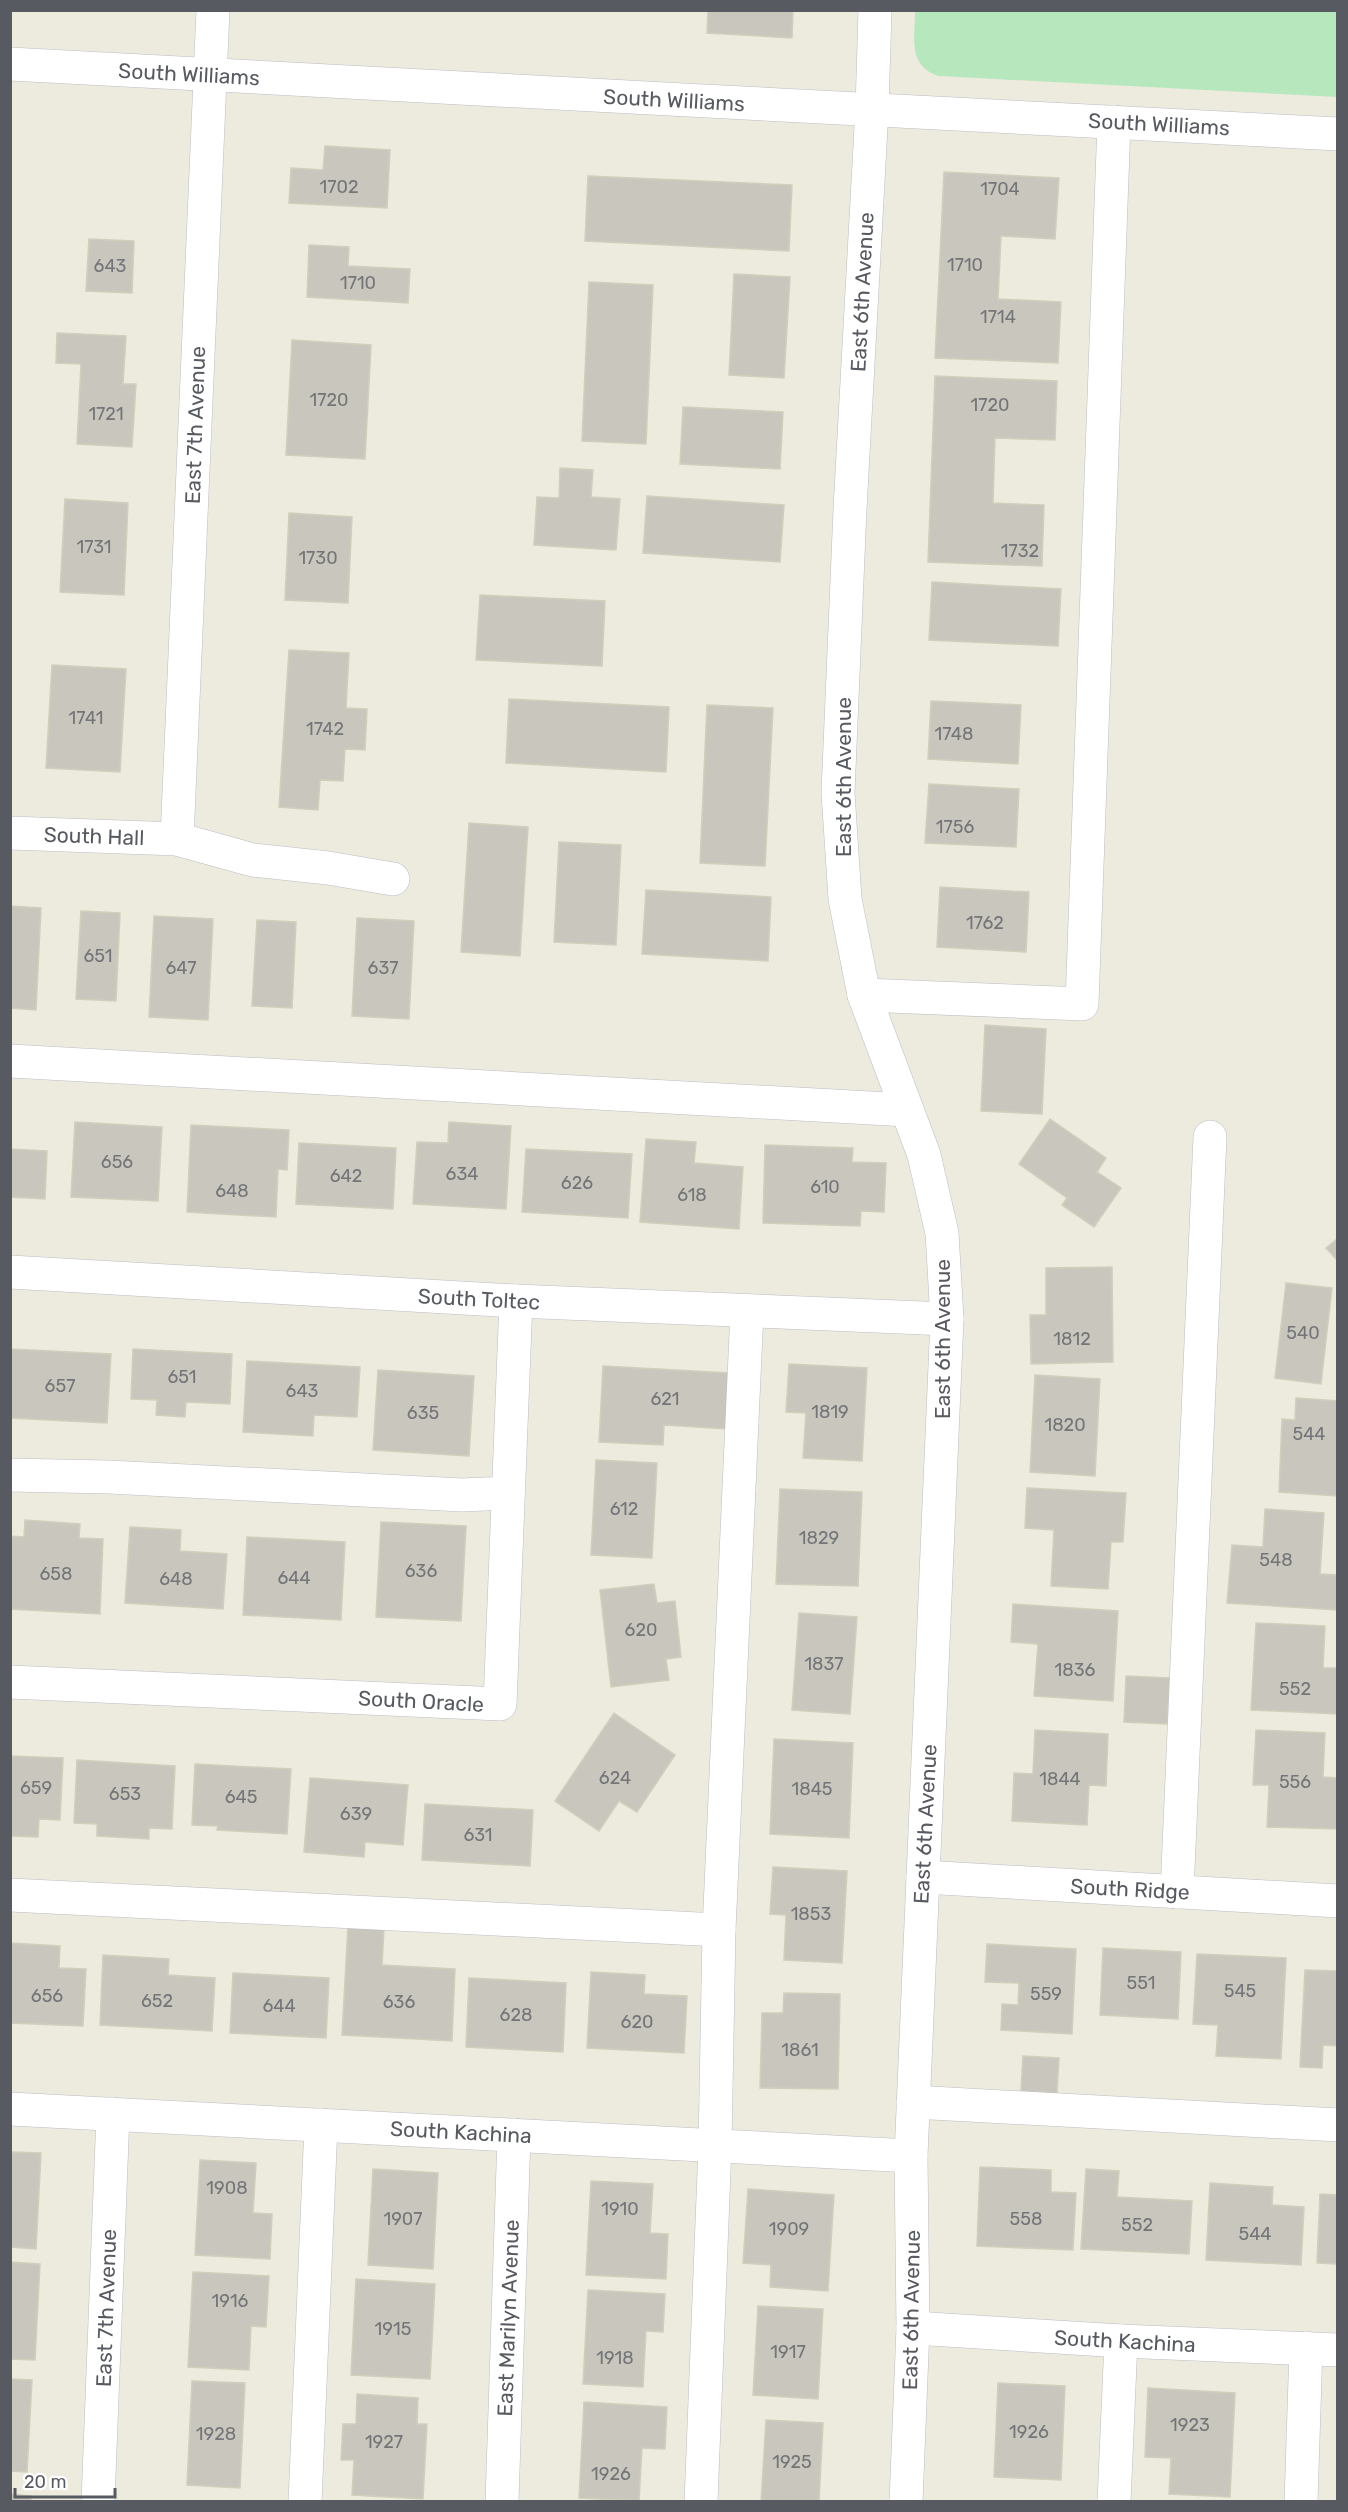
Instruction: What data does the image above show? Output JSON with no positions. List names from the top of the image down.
{
  "streets": {
    "street": [
      "South Williams",
      "East 6th Avenue",
      "East 7th Avenue",
      "South Hall",
      "South Toltec",
      "South Oracle",
      "South Ridge",
      "South Kachina",
      "East Marilyn Avenue"
    ]
  },
  "crossings": [
    ["South Williams", "East 6th Avenue"],
    ["South Williams", "East 7th Avenue"],
    ["East 6th Avenue", "South Toltec"],
    ["East 6th Avenue", "South Ridge"],
    ["East 6th Avenue", "South Kachina"],
    ["East 7th Avenue", "South Hall"],
    ["East 7th Avenue", "South Kachina"],
    ["South Toltec", "South Oracle"],
    ["South Kachina", "East Marilyn Avenue"]
  ],
  "house_numbers": [
    "1702",
    "1704",
    "1710",
    "643",
    "1710",
    "1714",
    "1720",
    "1720",
    "1721",
    "1731",
    "1732",
    "1730",
    "1741",
    "1742",
    "1748",
    "1756",
    "1762",
    "651",
    "647",
    "637",
    "656",
    "634",
    "642",
    "626",
    "610",
    "648",
    "618",
    "540",
    "1812",
    "651",
    "657",
    "643",
    "621",
    "1819",
    "635",
    "1820",
    "544",
    "612",
    "1829",
    "548",
    "636",
    "658",
    "644",
    "648",
    "620",
    "1837",
    "1836",
    "552",
    "624",
    "1844",
    "556",
    "659",
    "1845",
    "653",
    "645",
    "639",
    "631",
    "1853",
    "551",
    "545",
    "559",
    "656",
    "652",
    "636",
    "644",
    "628",
    "620",
    "1861",
    "1908",
    "1910",
    "1907",
    "558",
    "552",
    "1909",
    "544",
    "1916",
    "1915",
    "1917",
    "1918",
    "1923",
    "1926",
    "1928",
    "1927",
    "1925",
    "1926"
  ],
  "scale_bar": "20 m"
}
